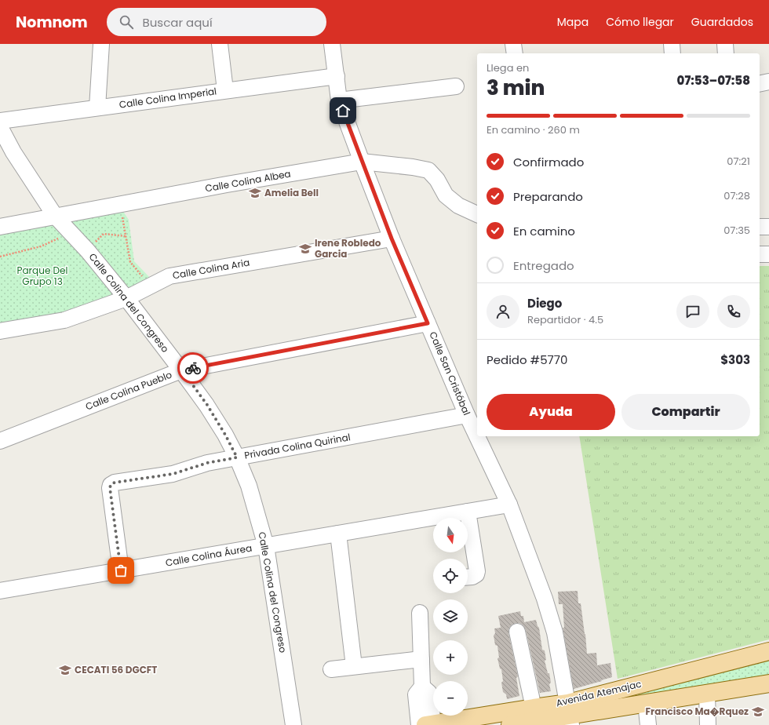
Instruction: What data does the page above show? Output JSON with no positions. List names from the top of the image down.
{
  "streets": {
    "main road": ["Avenida Atemajac"],
    "street": [
      "Calle Colina Imperial",
      "Calle Colina Albea",
      "Calle Colina Aria",
      "Calle Colina del Congreso",
      "Calle San Cristóbal",
      "Calle Colina Pueblo",
      "Privada Colina Quirinal",
      "Calle Colina Áurea"
    ]
  },
  "crossings": [
    ["Calle Colina Imperial", "Calle San Cristóbal"],
    ["Calle Colina Albea", "Calle Colina del Congreso"],
    ["Calle Colina Albea", "Calle San Cristóbal"],
    ["Calle Colina Aria", "Calle Colina del Congreso"],
    ["Calle Colina Aria", "Calle San Cristóbal"],
    ["Calle Colina del Congreso", "Calle Colina Pueblo"],
    ["Calle Colina del Congreso", "Privada Colina Quirinal"],
    ["Calle Colina del Congreso", "Calle Colina Áurea"],
    ["Calle San Cristóbal", "Calle Colina Pueblo"],
    ["Calle San Cristóbal", "Privada Colina Quirinal"],
    ["Calle San Cristóbal", "Calle Colina Áurea"],
    ["Calle San Cristóbal", "Avenida Atemajac"],
    ["Privada Colina Quirinal", "Calle Colina Áurea"]
  ],
  "parks": ["Parque Del Grupo 13"],
  "places": {
    "school or university": [
      "Amelia Bell",
      "Irene Robledo Garcia",
      "CECATI 56 DGCFT",
      "Francisco Ma�Rquez"
    ]
  },
  "north": "bottom",
  "page": {
    "header": "Nomnom",
    "search": "Buscar aquí",
    "nav": ["Mapa", "Cómo llegar", "Guardados"],
    "heading": ["3 min", "Llega en", "07:53–07:58"],
    "panel": [
      "Diego",
      "Repartidor · 4.5",
      "Pedido #5770",
      "$303"
    ],
    "bar": "En camino · 260 m",
    "list": [
      ["Confirmado", "07:21"],
      ["Preparando", "07:28"],
      ["En camino", "07:35"],
      "Entregado"
    ],
    "buttons": ["Ayuda", "Compartir"],
    "map_buttons": ["+", "−"]
  }
}
